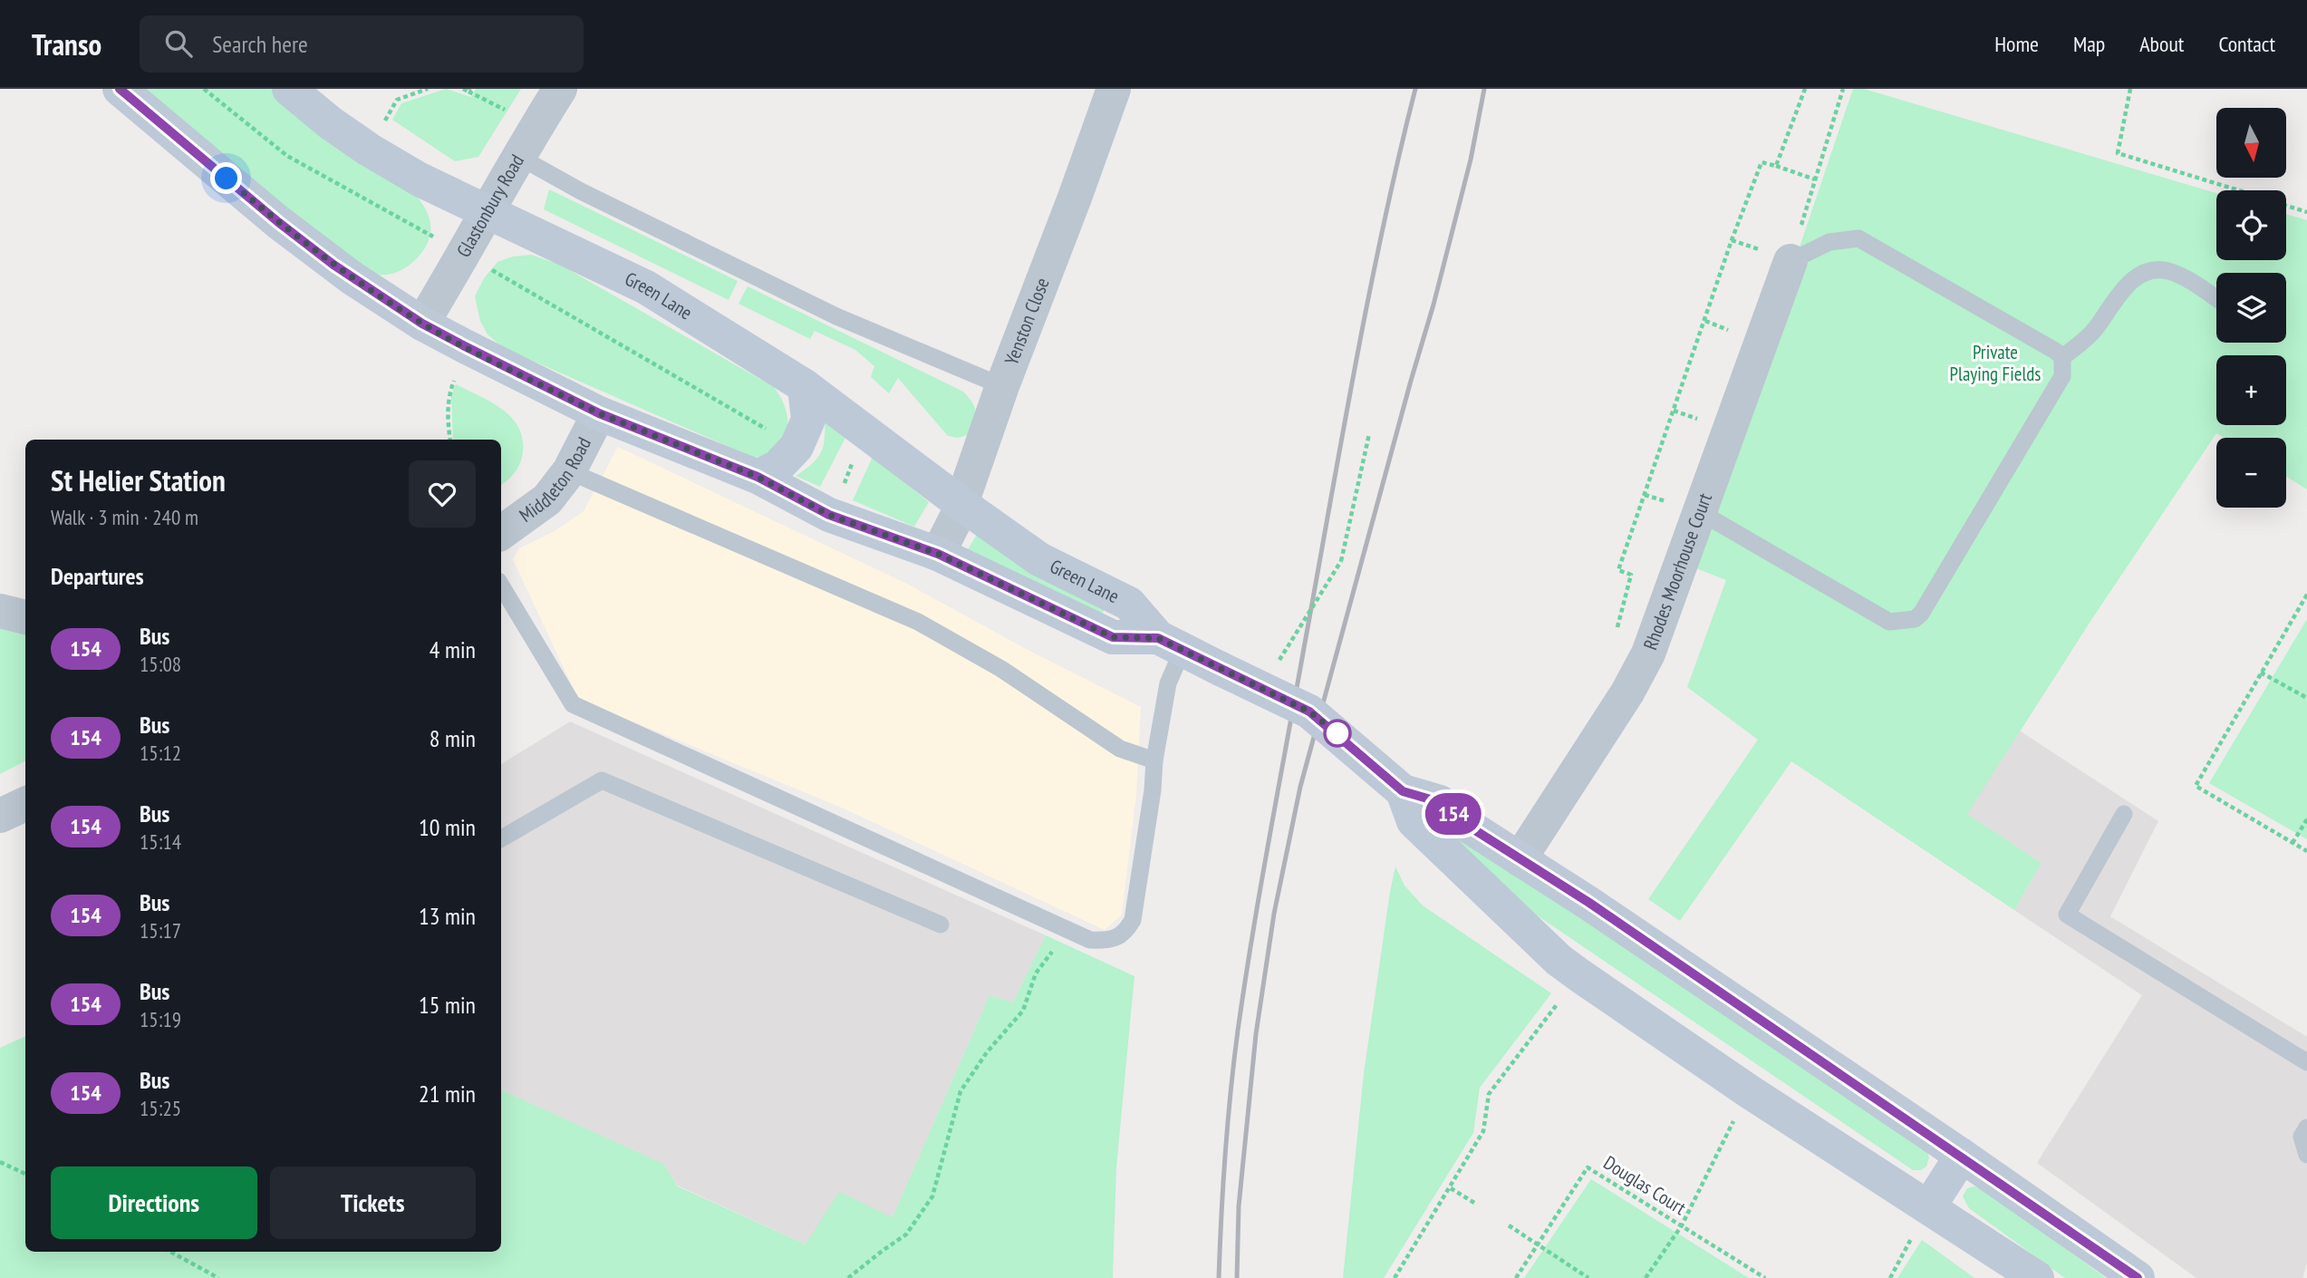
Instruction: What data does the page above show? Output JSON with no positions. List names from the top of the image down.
{
  "streets": {
    "main road": ["Green Lane"],
    "street": [
      "Glastonbury Road",
      "Yenston Close",
      "Middleton Road",
      "Rhodes Moorhouse Court"
    ],
    "path": ["Douglas Court"]
  },
  "crossings": [
    ["Glastonbury Road", "Green Lane"],
    ["Green Lane", "Yenston Close"],
    ["Green Lane", "Middleton Road"]
  ],
  "parks": ["Private Playing Fields"],
  "lines": ["bus line 154"],
  "north": "bottom",
  "page": {
    "header": "Transo",
    "search": "Search here",
    "nav": [
      "Home",
      "Map",
      "About",
      "Contact"
    ],
    "on_map": "154",
    "map_buttons": ["+", "−"],
    "heading": [
      ["St Helier Station", "Walk · 3 min · 240 m"],
      "Departures"
    ],
    "list": [
      {
        "mark": "154",
        "name": "Bus",
        "note": "15:08",
        "value": "4 min"
      },
      {
        "mark": "154",
        "name": "Bus",
        "note": "15:12",
        "value": "8 min"
      },
      {
        "mark": "154",
        "name": "Bus",
        "note": "15:14",
        "value": "10 min"
      },
      {
        "mark": "154",
        "name": "Bus",
        "note": "15:17",
        "value": "13 min"
      },
      {
        "mark": "154",
        "name": "Bus",
        "note": "15:19",
        "value": "15 min"
      },
      {
        "mark": "154",
        "name": "Bus",
        "note": "15:25",
        "value": "21 min"
      }
    ],
    "buttons": ["Directions", "Tickets"]
  }
}
